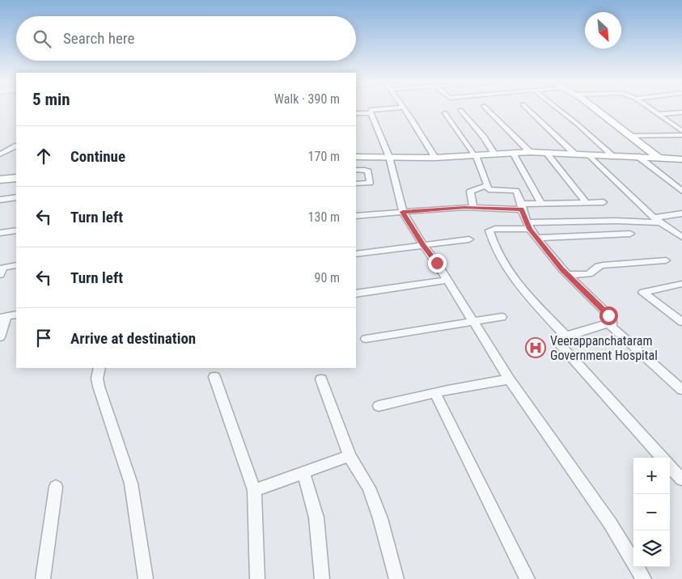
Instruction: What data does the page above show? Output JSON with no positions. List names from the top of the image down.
{
  "places": {
    "hospital": ["Veerappanchataram Government Hospital"]
  },
  "north": "bottom right",
  "page": {
    "search": "Search here",
    "heading": ["5 min", "Walk · 390 m"],
    "list": [
      ["Continue", "170 m"],
      ["Turn left", "130 m"],
      ["Turn left", "90 m"],
      "Arrive at destination"
    ],
    "map_buttons": ["+", "−"]
  }
}
